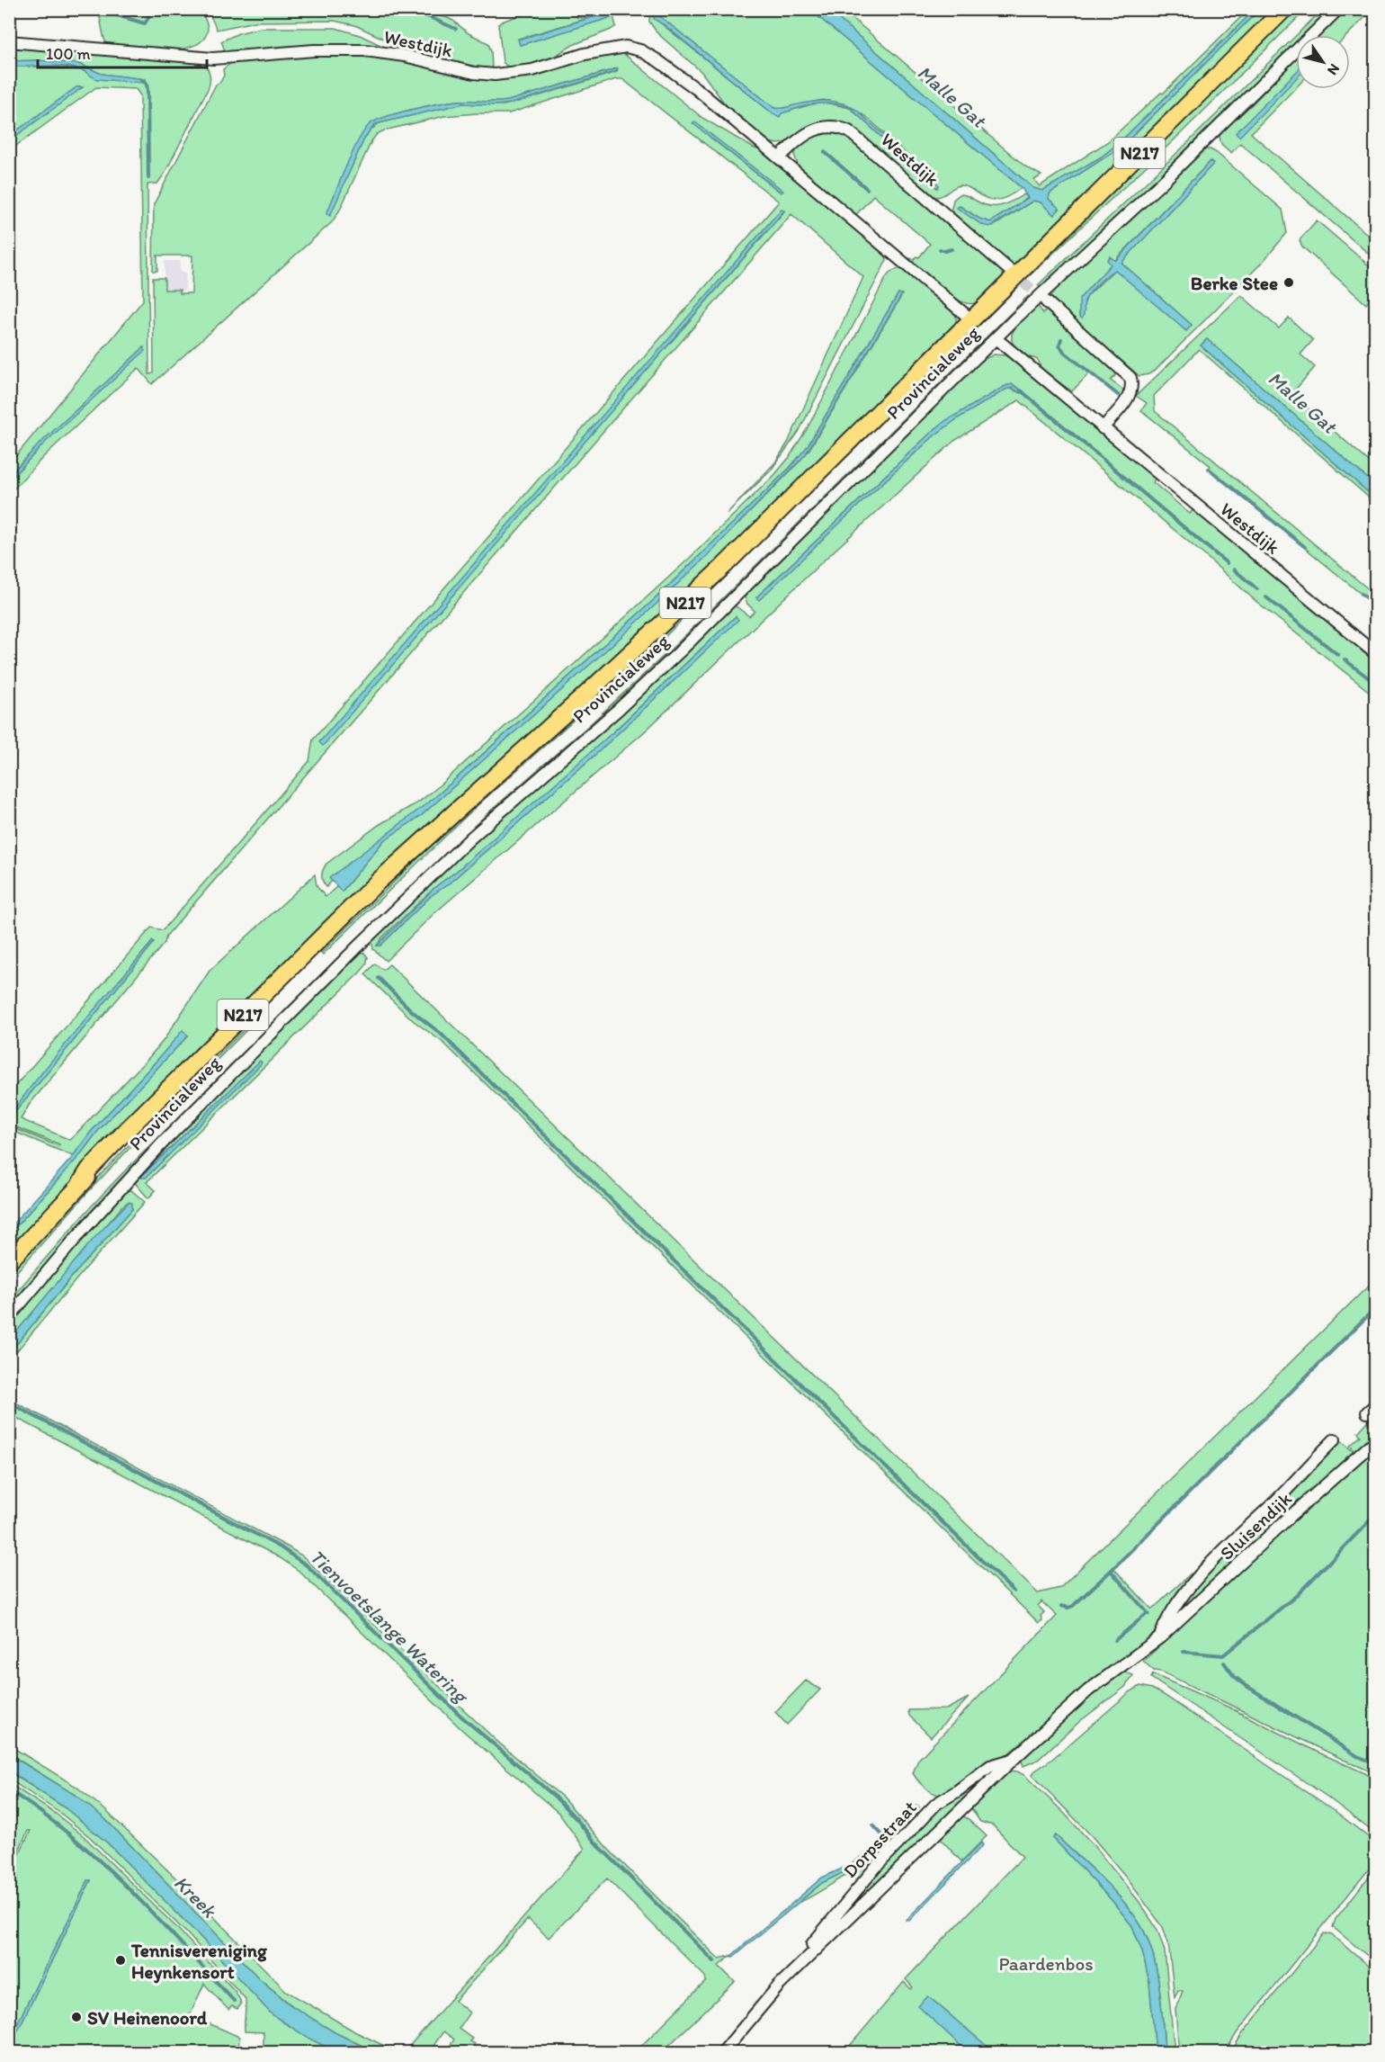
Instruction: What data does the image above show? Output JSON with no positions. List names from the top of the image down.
{
  "streets": {
    "main road": ["N217", "Provincialeweg"],
    "street": ["Westdijk", "Sluisendijk", "Dorpsstraat"]
  },
  "crossings": [
    ["Westdijk", "Provincialeweg"],
    ["Sluisendijk", "Dorpsstraat"]
  ],
  "water": ["Malle Gat", "Tienvoetslange Watering", "Kreek"],
  "parks": ["Paardenbos"],
  "places": ["Berke Stee", "Tennisvereniging Heynkensort", "SV Heinenoord"],
  "scale_bar": "100 m",
  "north": "bottom right"
}
